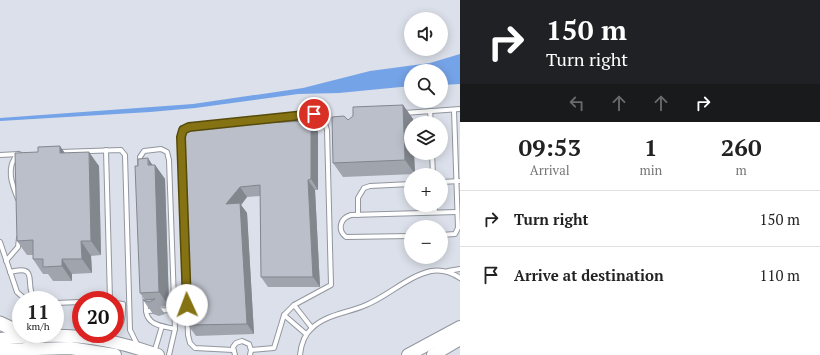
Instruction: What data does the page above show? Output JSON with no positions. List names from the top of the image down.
{
  "page": {
    "turn": ["150 m", "Turn right"],
    "map_buttons": ["+", "−"],
    "eta": [
      "09:53",
      "Arrival",
      "1",
      "min",
      "260",
      "m"
    ],
    "list": [
      {
        "name": "Turn right",
        "value": "150 m"
      },
      {
        "name": "Arrive at destination",
        "value": "110 m"
      }
    ],
    "speed": "11 km/h",
    "limit": "20"
  }
}
